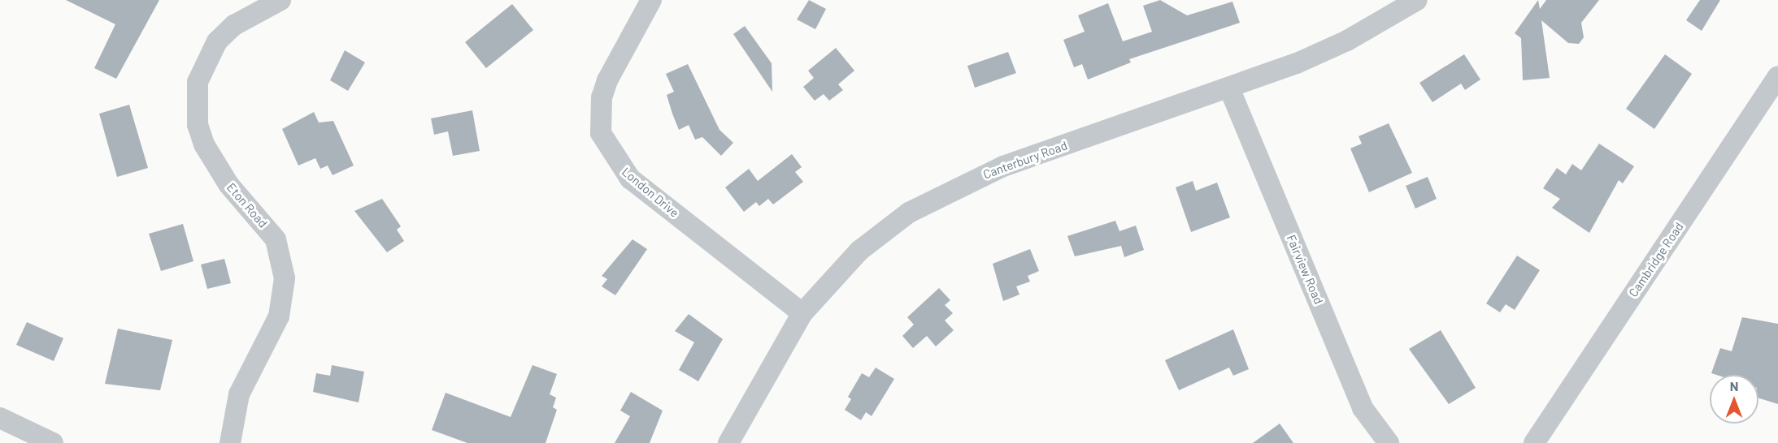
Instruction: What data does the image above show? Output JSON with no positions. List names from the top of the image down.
{
  "streets": {
    "street": [
      "Canterbury Road",
      "London Drive",
      "Eton Road",
      "Cambridge Road",
      "Fairview Road"
    ]
  },
  "crossings": [
    ["Canterbury Road", "London Drive"],
    ["Canterbury Road", "Fairview Road"]
  ],
  "north": "top"
}
